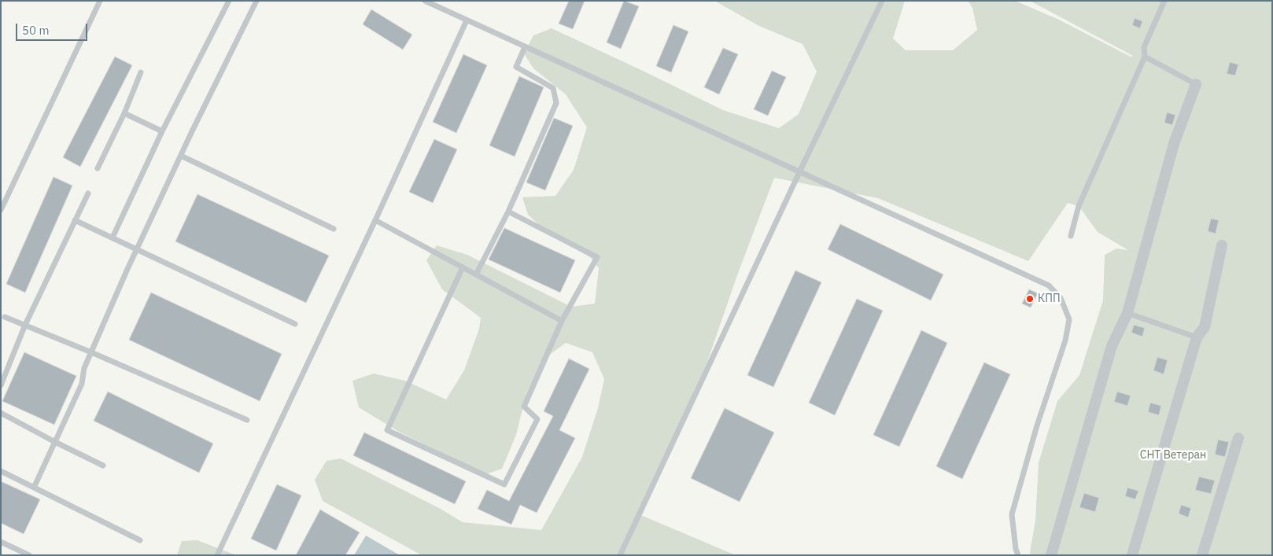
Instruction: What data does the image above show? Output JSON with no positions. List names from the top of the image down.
{
  "parks": ["СНТ Ветеран"],
  "places": ["КПП"],
  "scale_bar": "50 m"
}
